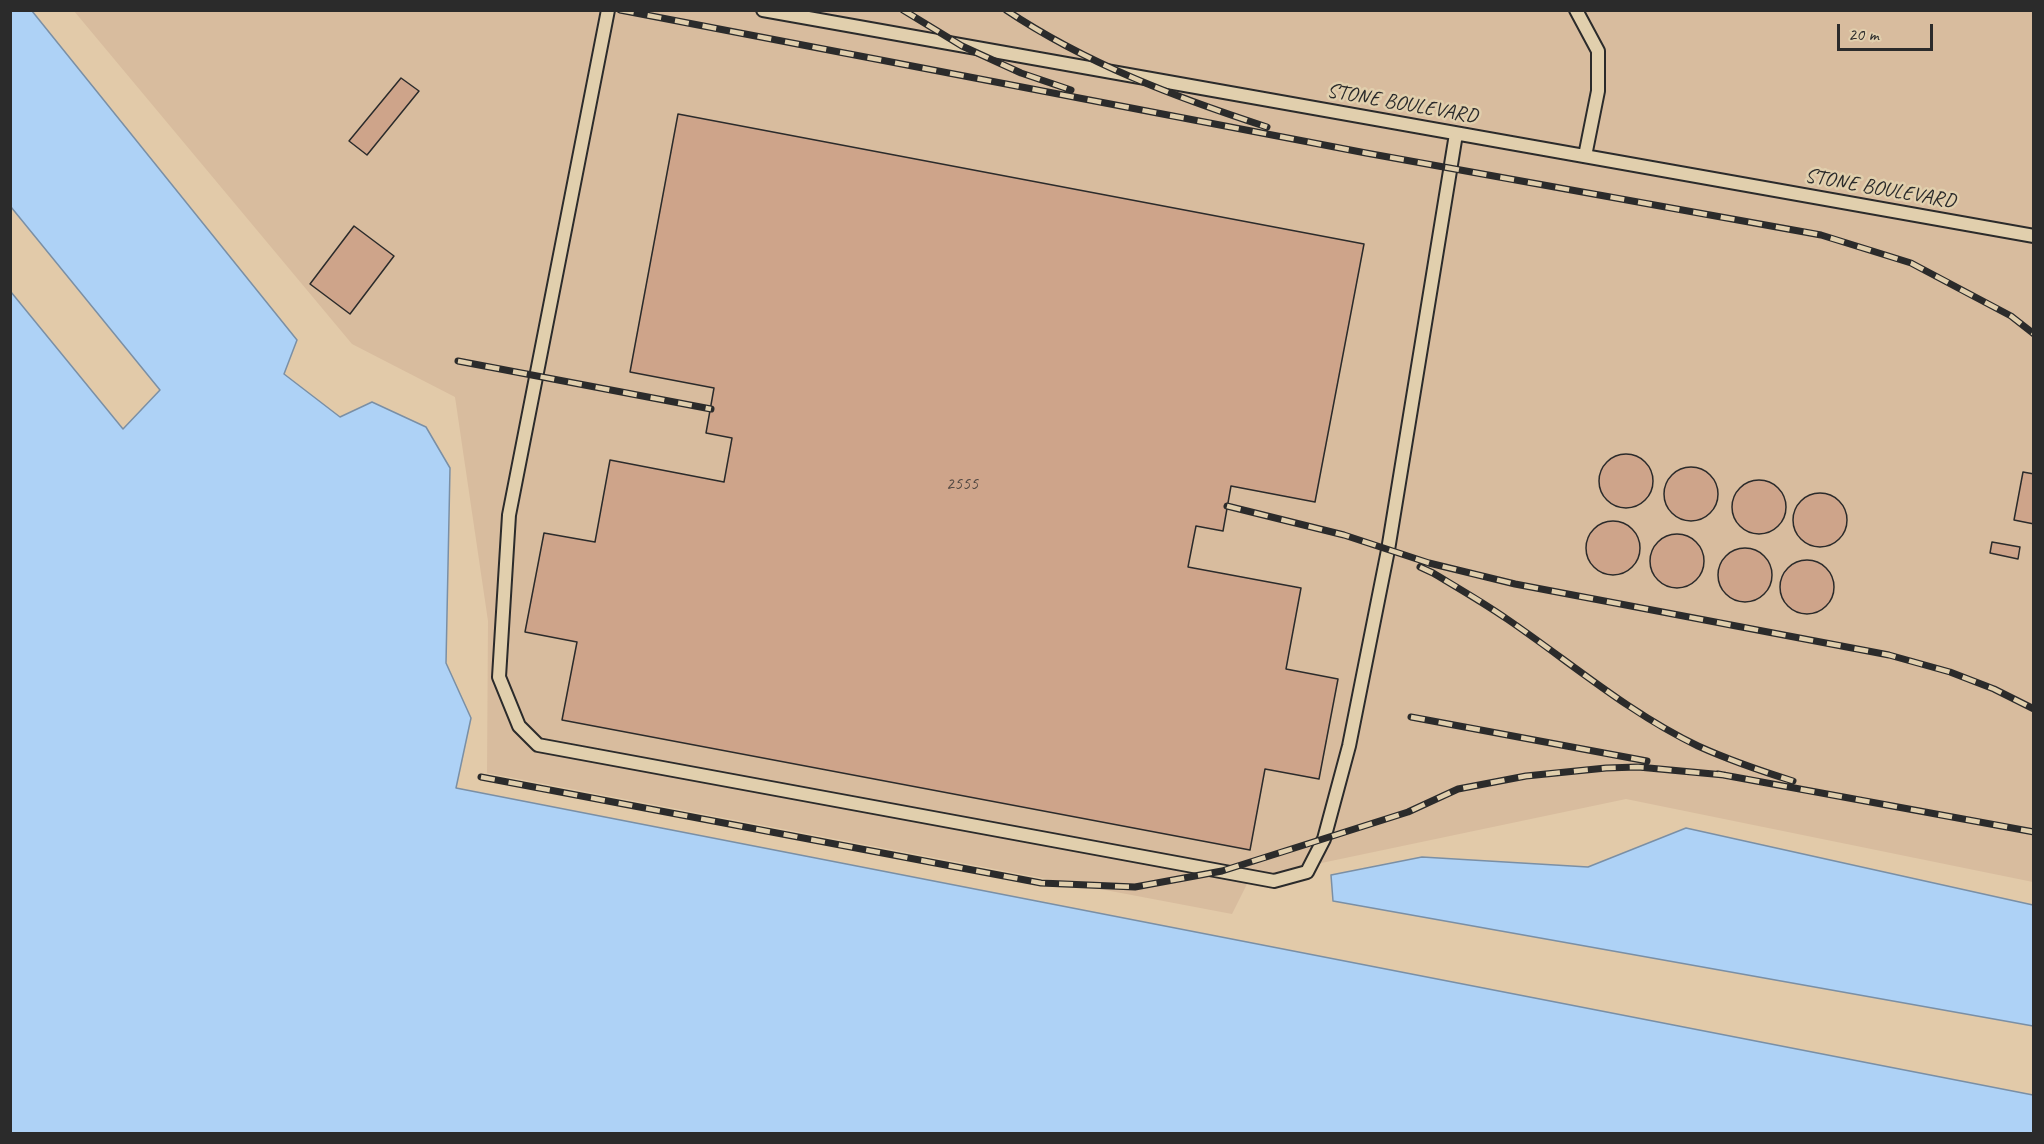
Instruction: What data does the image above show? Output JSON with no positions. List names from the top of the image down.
{
  "streets": {
    "lane": ["STONE BOULEVARD"]
  },
  "house_numbers": ["2555"],
  "scale_bar": "20 m"
}
